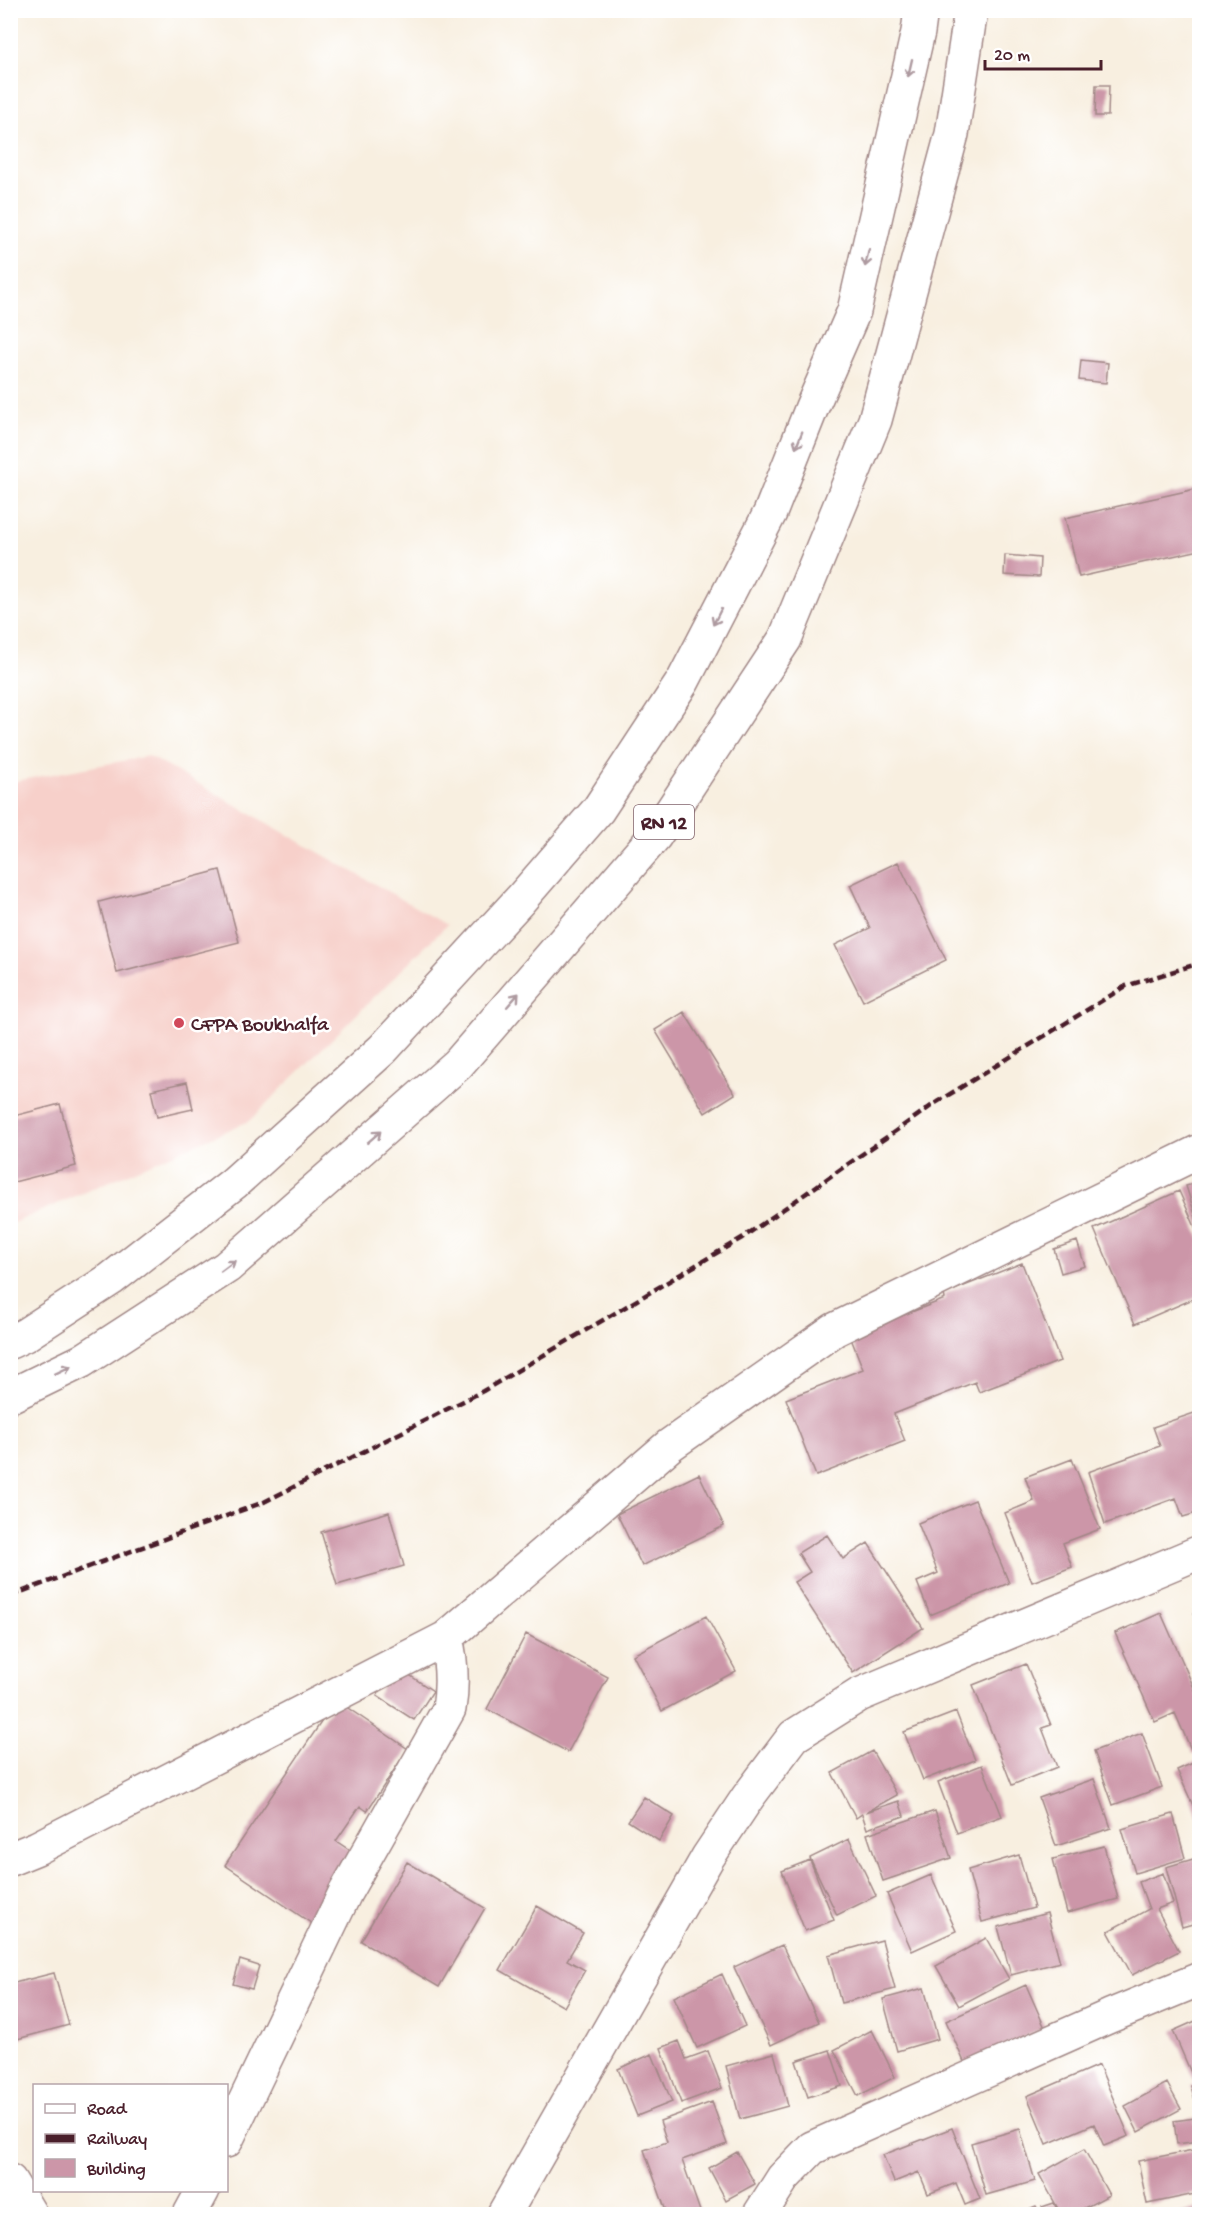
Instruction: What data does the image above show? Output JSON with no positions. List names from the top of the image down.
{
  "streets": {
    "main road": ["RN 12"]
  },
  "places": ["CFPA Boukhalfa"],
  "legend": ["Road", "Railway", "Building"],
  "scale_bar": "20 m"
}
